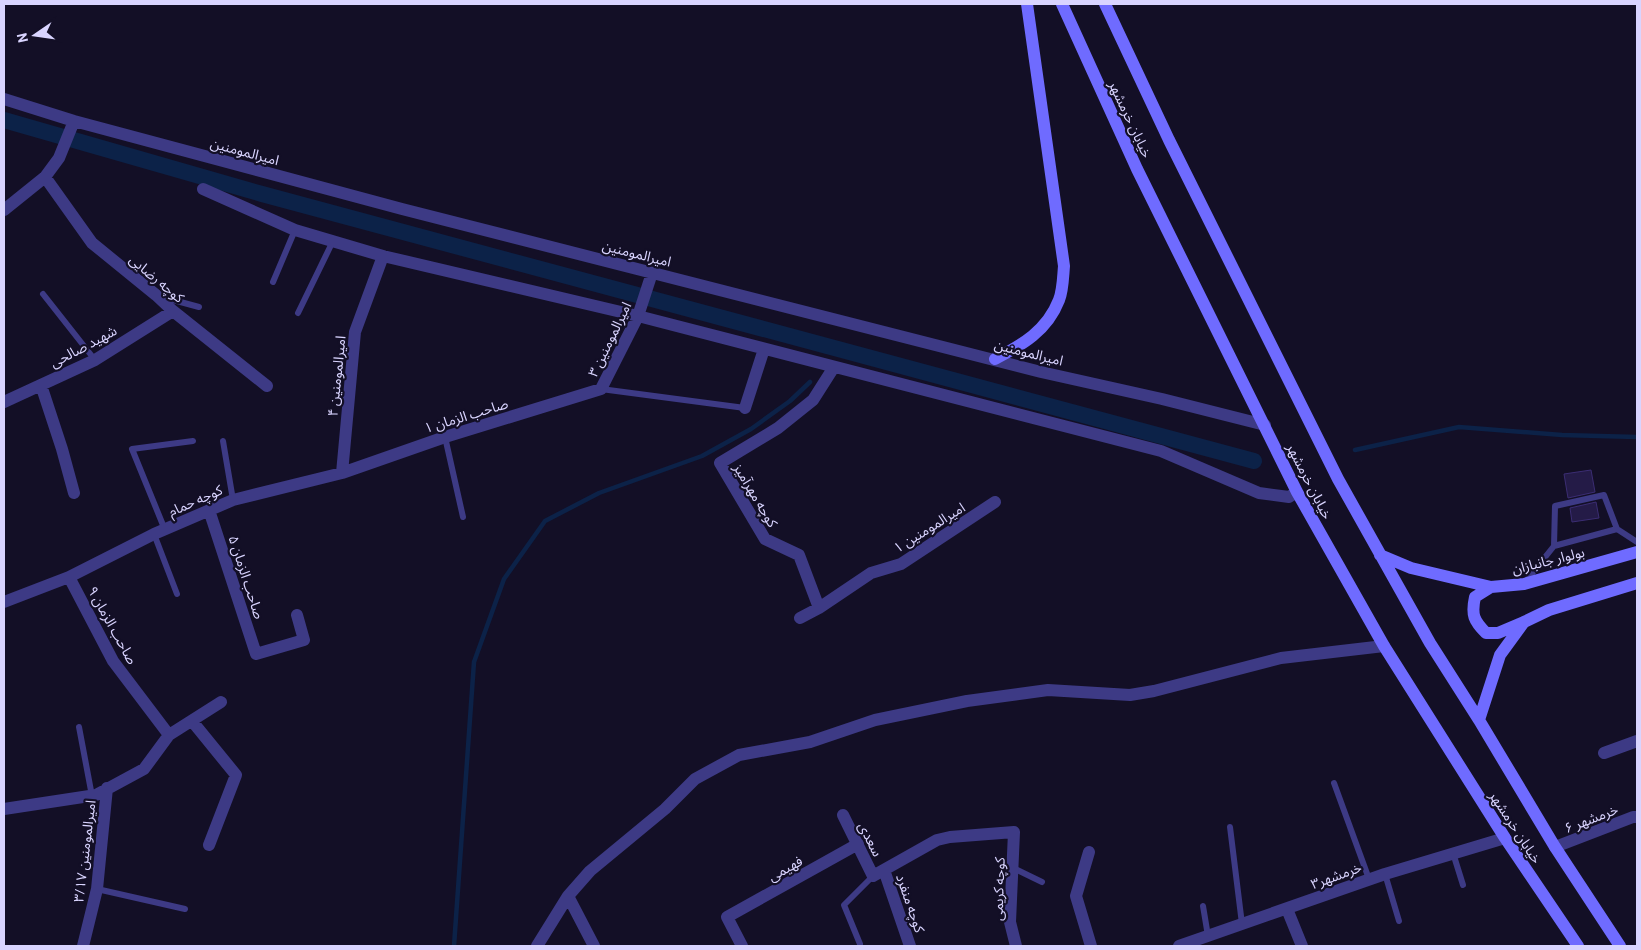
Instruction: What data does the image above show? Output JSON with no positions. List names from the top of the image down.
{
  "streets": {
    "main road": ["خیابان خرمشهر", "بولوار جانبازان"],
    "street": [
      "امیرالمومنین",
      "کوچه رضایی",
      "امیرالمومنین ۳",
      "شهید صالحی",
      "امیرالمومنین ۴",
      "صاحب الزمان ۱",
      "کوچه مهرآمیز",
      "کوچه حمام",
      "امیرالمومنین ۱",
      "صاحب الزمان ۵",
      "صاحب الزمان ۹",
      "خرمشهر ۶",
      "سعدی",
      "امیرالمومنین ۳/۱۷",
      "فهیمی",
      "خرمشهر۳",
      "کوچه کریمی",
      "کوچه منفرد"
    ]
  },
  "crossings": [
    ["خیابان خرمشهر", "امیرالمومنین"],
    ["خیابان خرمشهر", "بولوار جانبازان"],
    ["خیابان خرمشهر", "خرمشهر ۶"],
    ["خیابان خرمشهر", "خرمشهر۳"],
    ["امیرالمومنین", "امیرالمومنین ۳"],
    ["کوچه رضایی", "شهید صالحی"],
    ["امیرالمومنین ۳", "صاحب الزمان ۱"],
    ["امیرالمومنین ۴", "صاحب الزمان ۱"],
    ["امیرالمومنین ۴", "کوچه حمام"],
    ["صاحب الزمان ۱", "کوچه حمام"],
    ["کوچه مهرآمیز", "امیرالمومنین ۱"],
    ["کوچه حمام", "صاحب الزمان ۵"],
    ["کوچه حمام", "صاحب الزمان ۹"],
    ["سعدی", "فهیمی"],
    ["سعدی", "کوچه کریمی"],
    ["سعدی", "کوچه منفرد"],
    ["کوچه کریمی", "کوچه منفرد"]
  ],
  "north": "left"
}
